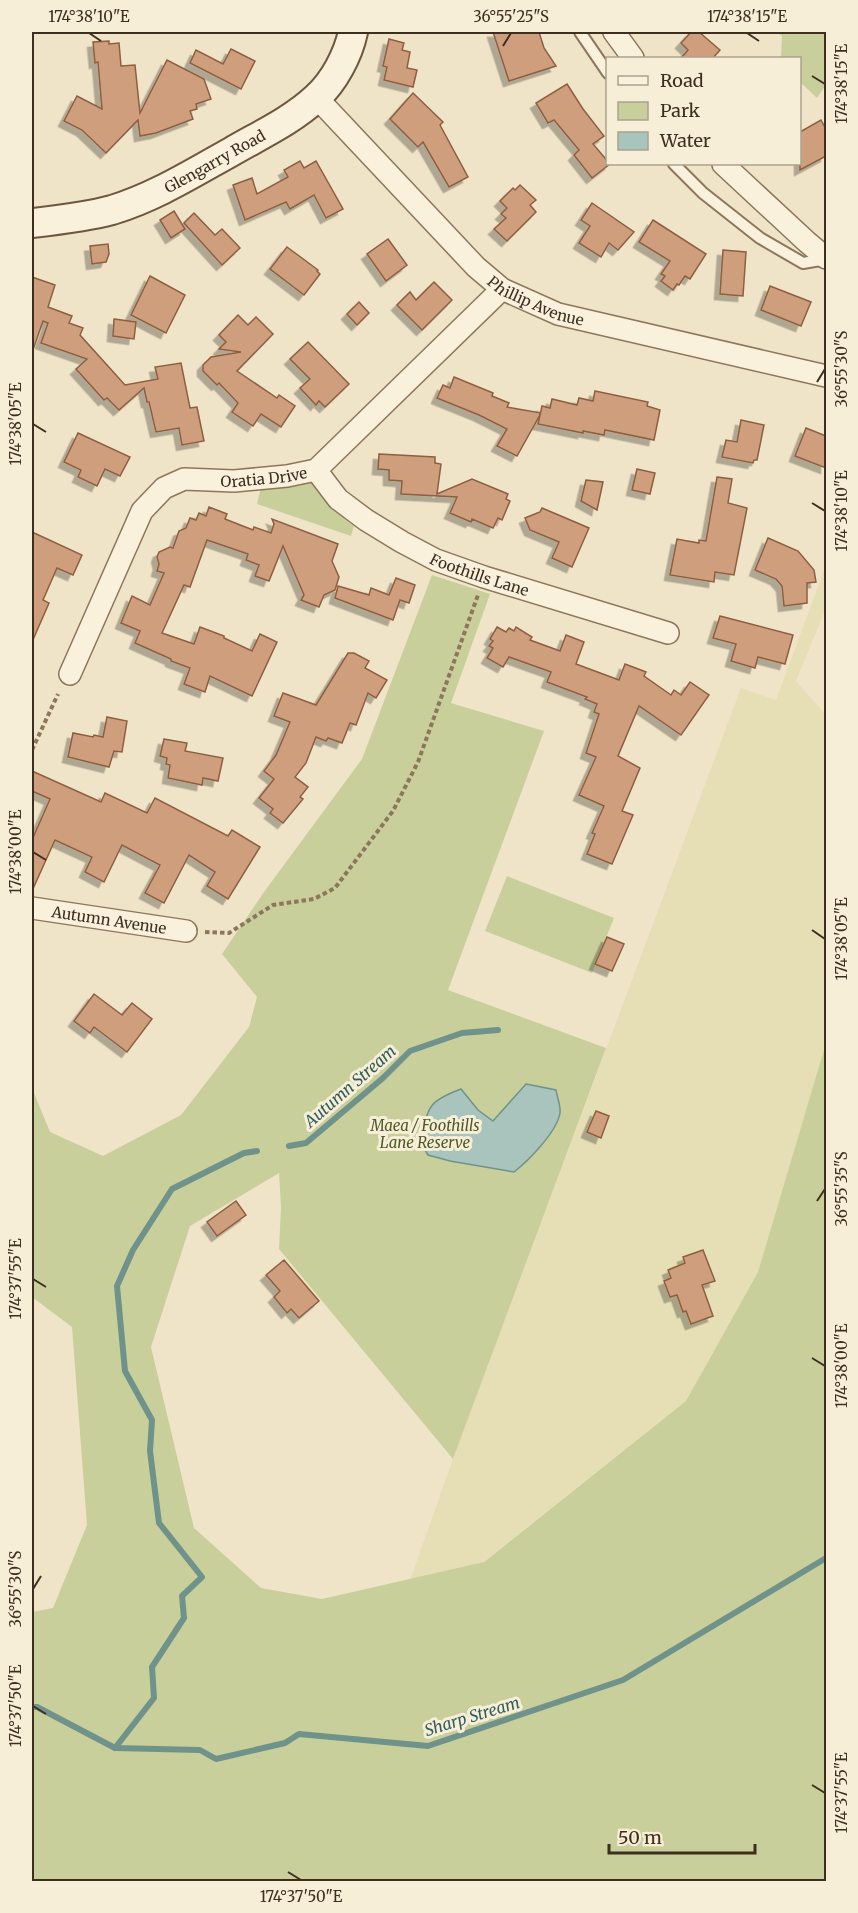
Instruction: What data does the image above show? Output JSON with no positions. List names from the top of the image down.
{
  "streets": {
    "main road": ["Glengarry Road"],
    "street": [
      "Phillip Avenue",
      "Oratia Drive",
      "Foothills Lane",
      "Autumn Avenue"
    ]
  },
  "crossings": [
    ["Glengarry Road", "Phillip Avenue"],
    ["Phillip Avenue", "Oratia Drive"],
    ["Oratia Drive", "Foothills Lane"]
  ],
  "water": ["Autumn Stream", "Sharp Stream"],
  "parks": ["Maea / Foothills Lane Reserve"],
  "legend": ["Road", "Park", "Water"],
  "scale_bar": "50 m",
  "coordinates": [
    "174°38'10\"E",
    "36°55'25\"S",
    "174°38'15\"E",
    "36°55'30\"S",
    "174°38'05\"E",
    "174°38'00\"E",
    "36°55'35\"S",
    "174°37'55\"E",
    "174°37'50\"E"
  ]
}
